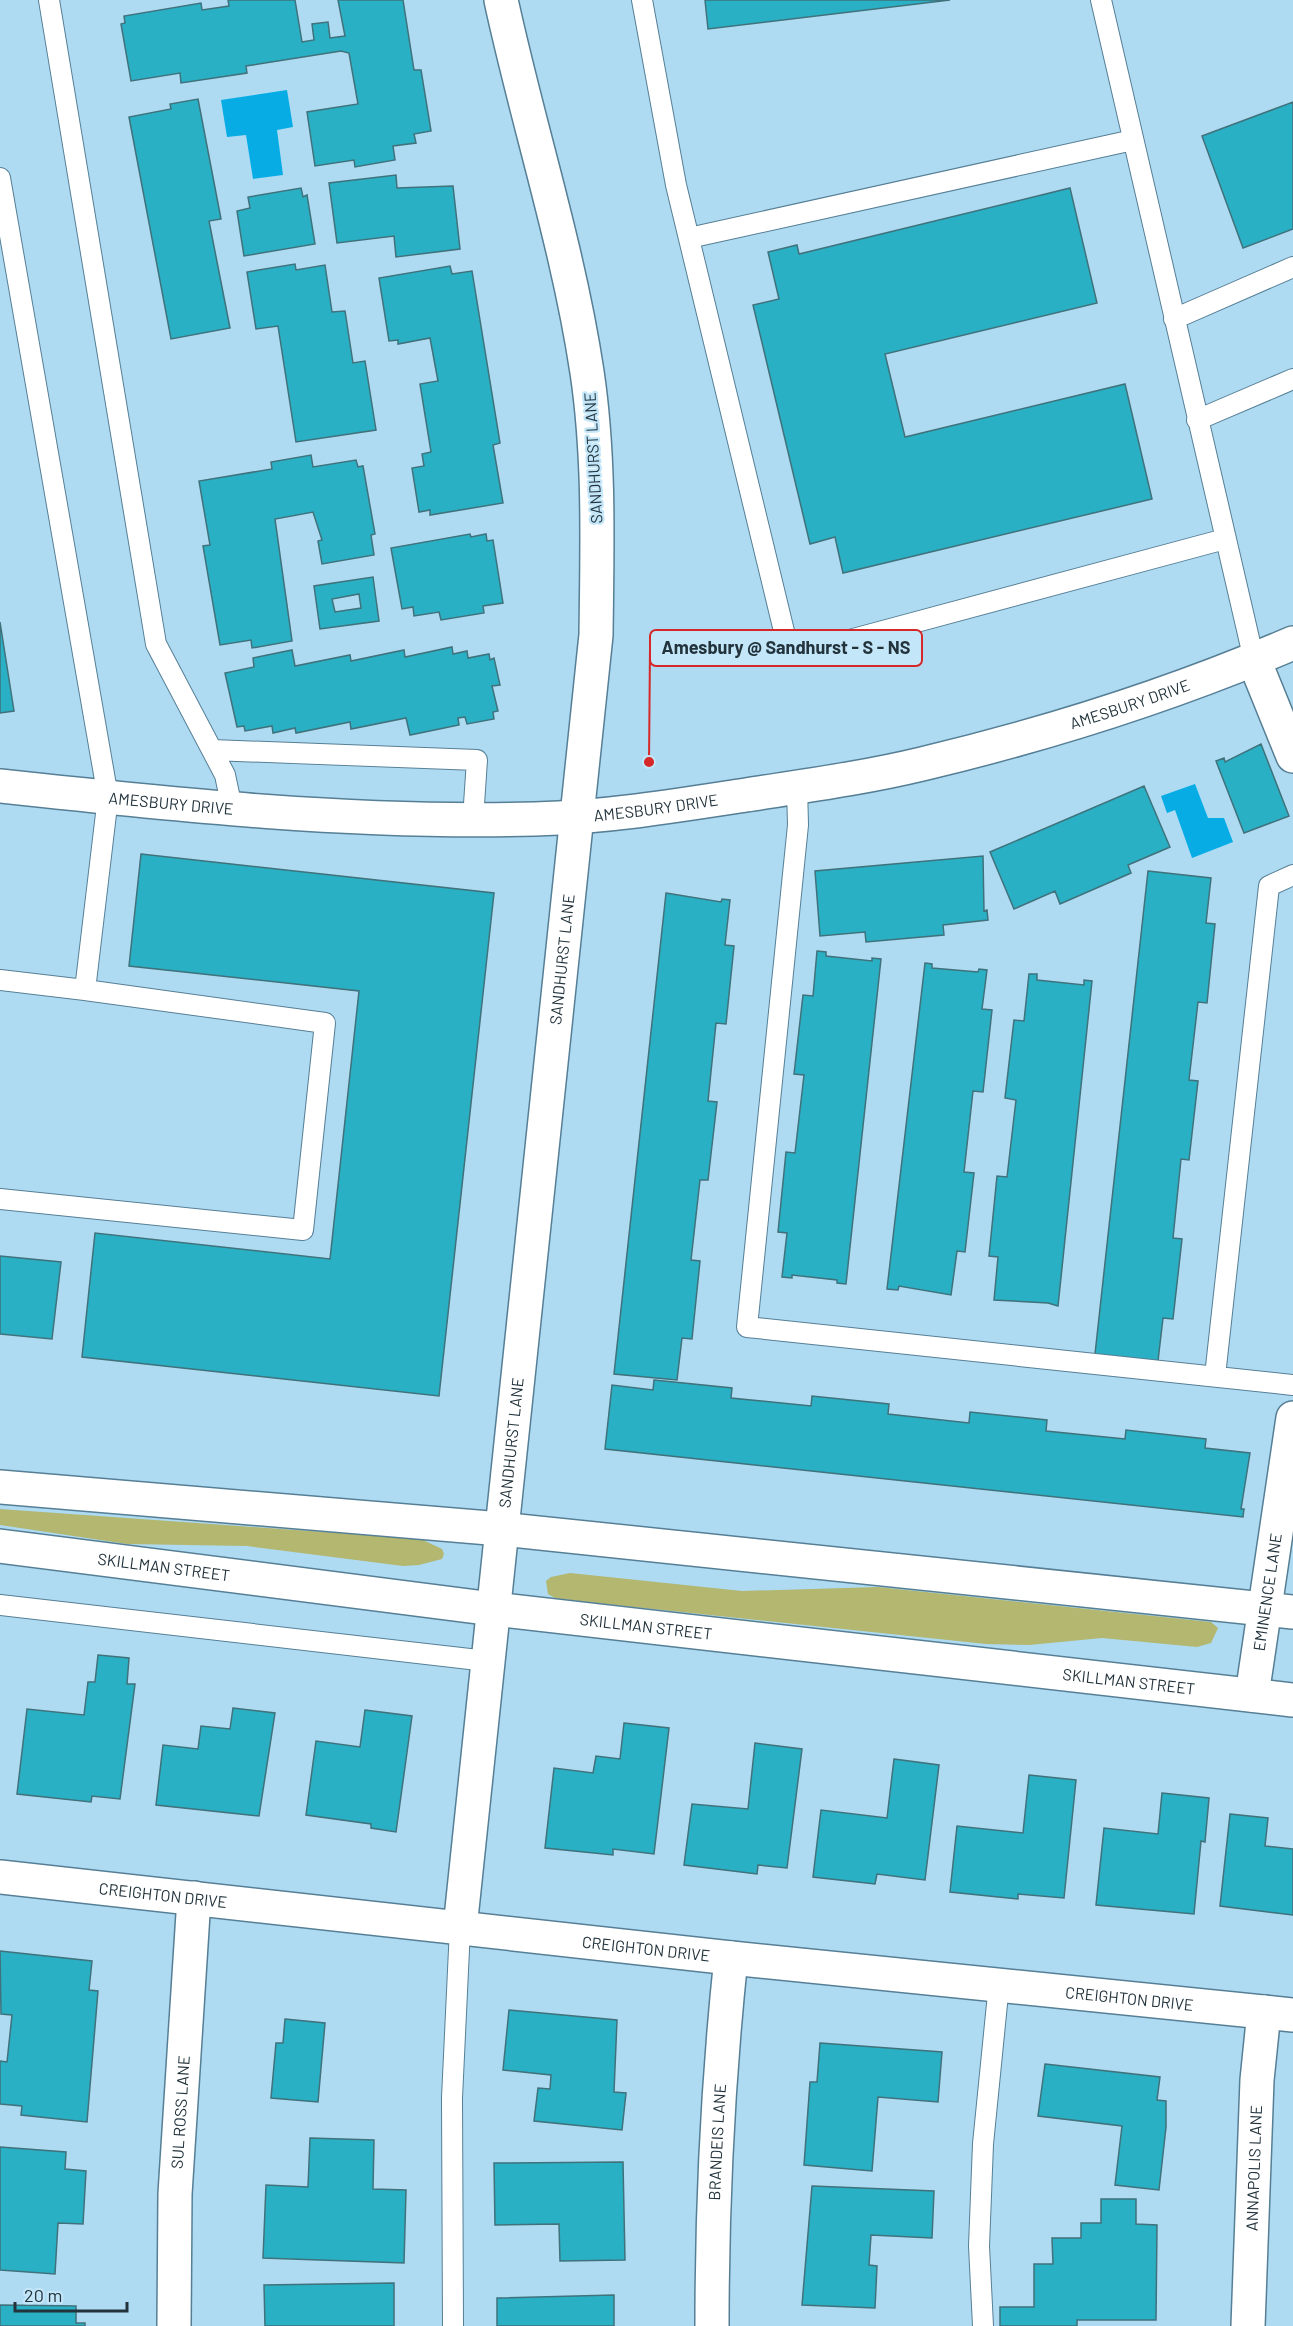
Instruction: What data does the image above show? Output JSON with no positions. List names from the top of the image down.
{
  "streets": {
    "street": [
      "SANDHURST LANE",
      "AMESBURY DRIVE",
      "SKILLMAN STREET",
      "EMINENCE LANE",
      "CREIGHTON DRIVE",
      "SUL ROSS LANE",
      "BRANDEIS LANE",
      "ANNAPOLIS LANE"
    ]
  },
  "crossings": [
    ["SANDHURST LANE", "AMESBURY DRIVE"],
    ["SANDHURST LANE", "SKILLMAN STREET"],
    ["SANDHURST LANE", "CREIGHTON DRIVE"],
    ["SKILLMAN STREET", "EMINENCE LANE"],
    ["CREIGHTON DRIVE", "SUL ROSS LANE"],
    ["CREIGHTON DRIVE", "BRANDEIS LANE"],
    ["CREIGHTON DRIVE", "ANNAPOLIS LANE"]
  ],
  "places": ["Amesbury @ Sandhurst - S - NS"],
  "scale_bar": "20 m"
}
